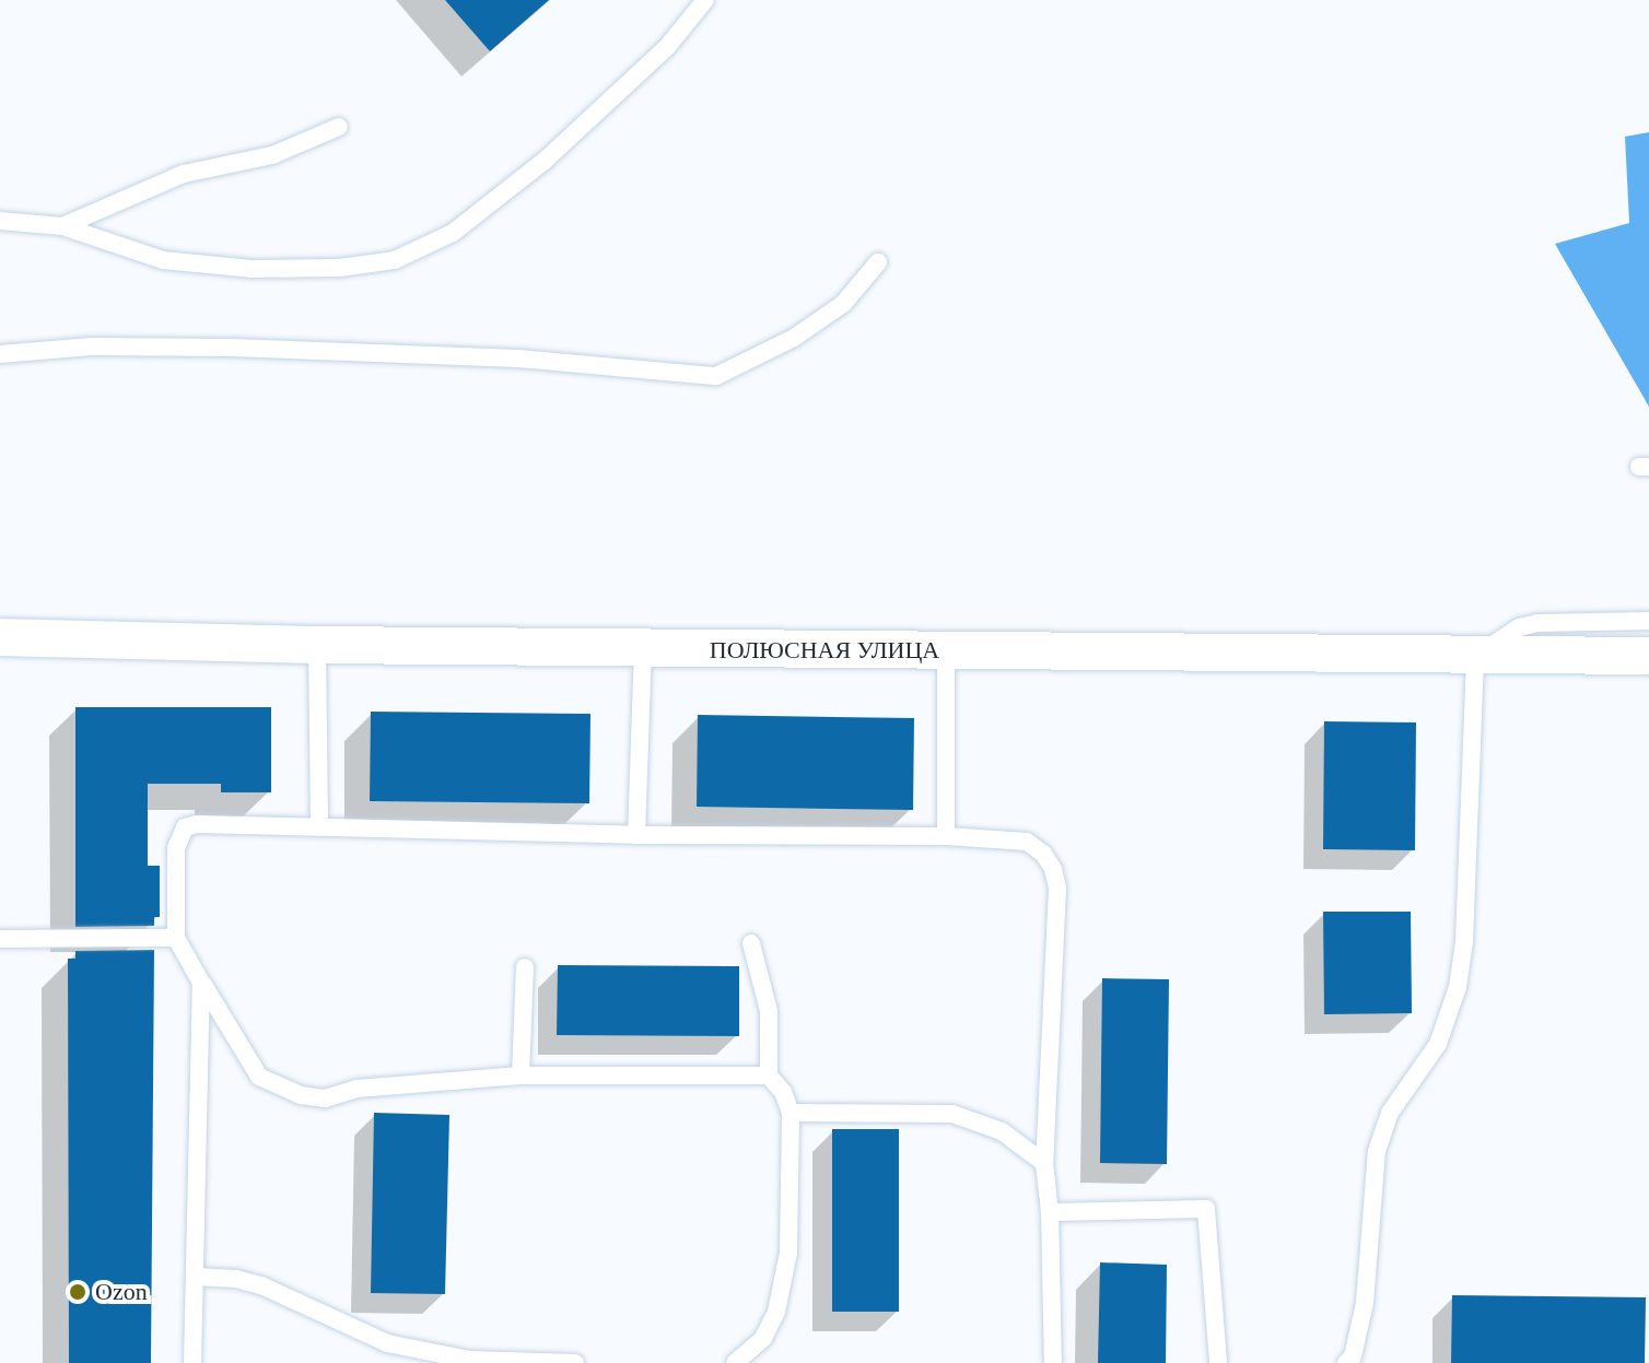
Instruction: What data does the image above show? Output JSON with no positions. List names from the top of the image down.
{
  "streets": {
    "street": ["ПОЛЮСНАЯ УЛИЦА"]
  },
  "places": ["Ozon"]
}
